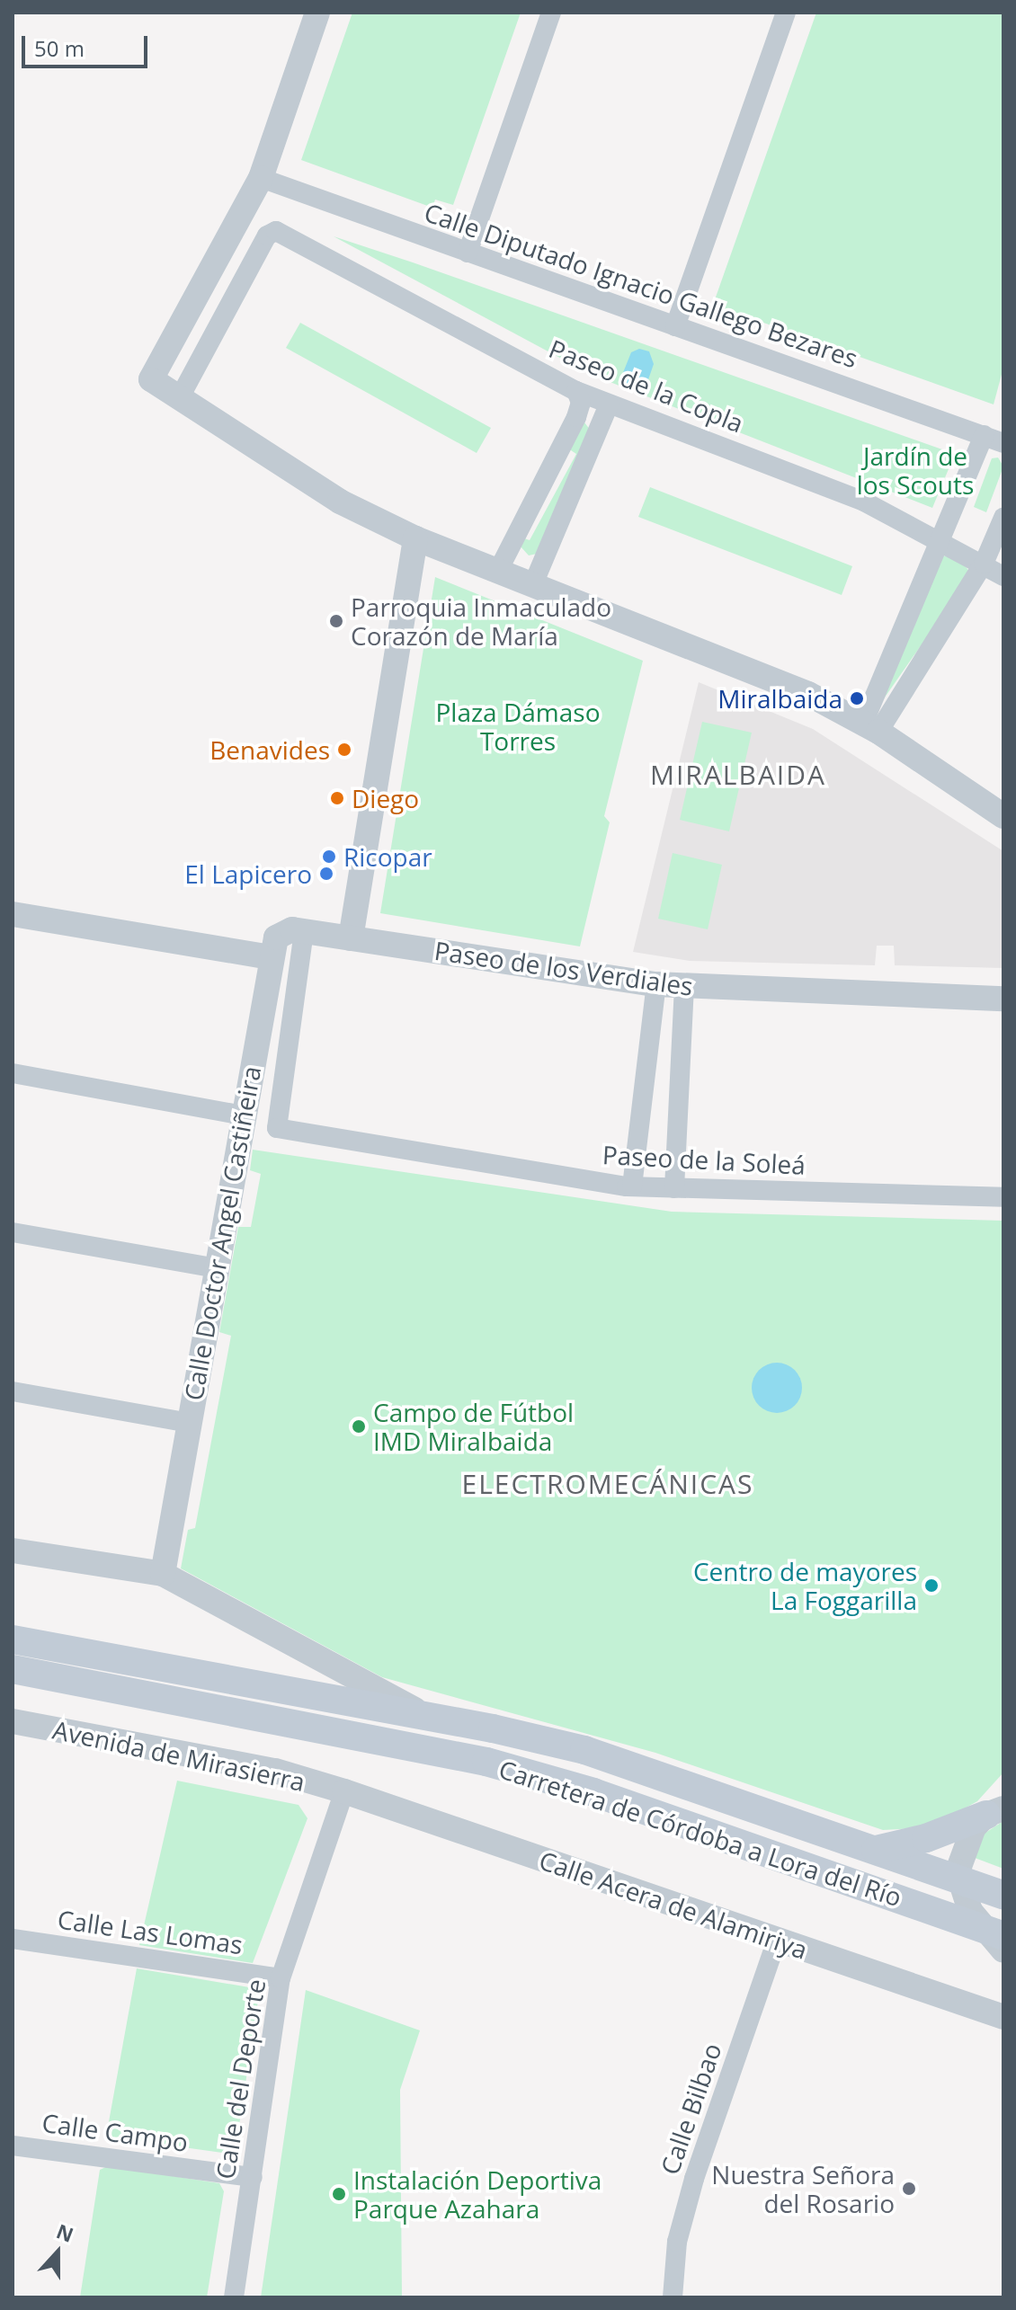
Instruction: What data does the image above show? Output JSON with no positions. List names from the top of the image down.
{
  "streets": {
    "main road": ["Carretera de Córdoba a Lora del Río"],
    "street": [
      "Calle Diputado Ignacio Gallego Bezares",
      "Paseo de la Copla",
      "Paseo de los Verdiales",
      "Paseo de la Soleá",
      "Calle Doctor Angel Castiñeira",
      "Avenida de Mirasierra",
      "Calle Acera de Alamiriya",
      "Calle Las Lomas",
      "Calle del Deporte",
      "Calle Bilbao",
      "Calle Campo"
    ]
  },
  "crossings": [
    ["Paseo de los Verdiales", "Paseo de la Soleá"],
    ["Avenida de Mirasierra", "Calle Acera de Alamiriya"],
    ["Avenida de Mirasierra", "Calle del Deporte"],
    ["Calle Acera de Alamiriya", "Calle del Deporte"],
    ["Calle Acera de Alamiriya", "Calle Bilbao"],
    ["Calle Las Lomas", "Calle del Deporte"],
    ["Calle del Deporte", "Calle Campo"]
  ],
  "districts": ["MIRALBAIDA", "ELECTROMECÁNICAS"],
  "parks": ["Jardín de los Scouts", "Plaza Dámaso Torres"],
  "places": [
    "Parroquia Inmaculado Corazón de María",
    "Miralbaida",
    "Benavides",
    "Diego",
    "Ricopar",
    "El Lapicero",
    "Campo de Fútbol IMD Miralbaida",
    "Centro de mayores La Foggarilla",
    "Nuestra Señora del Rosario",
    "Instalación Deportiva Parque Azahara"
  ],
  "scale_bar": "50 m",
  "north": "top"
}
